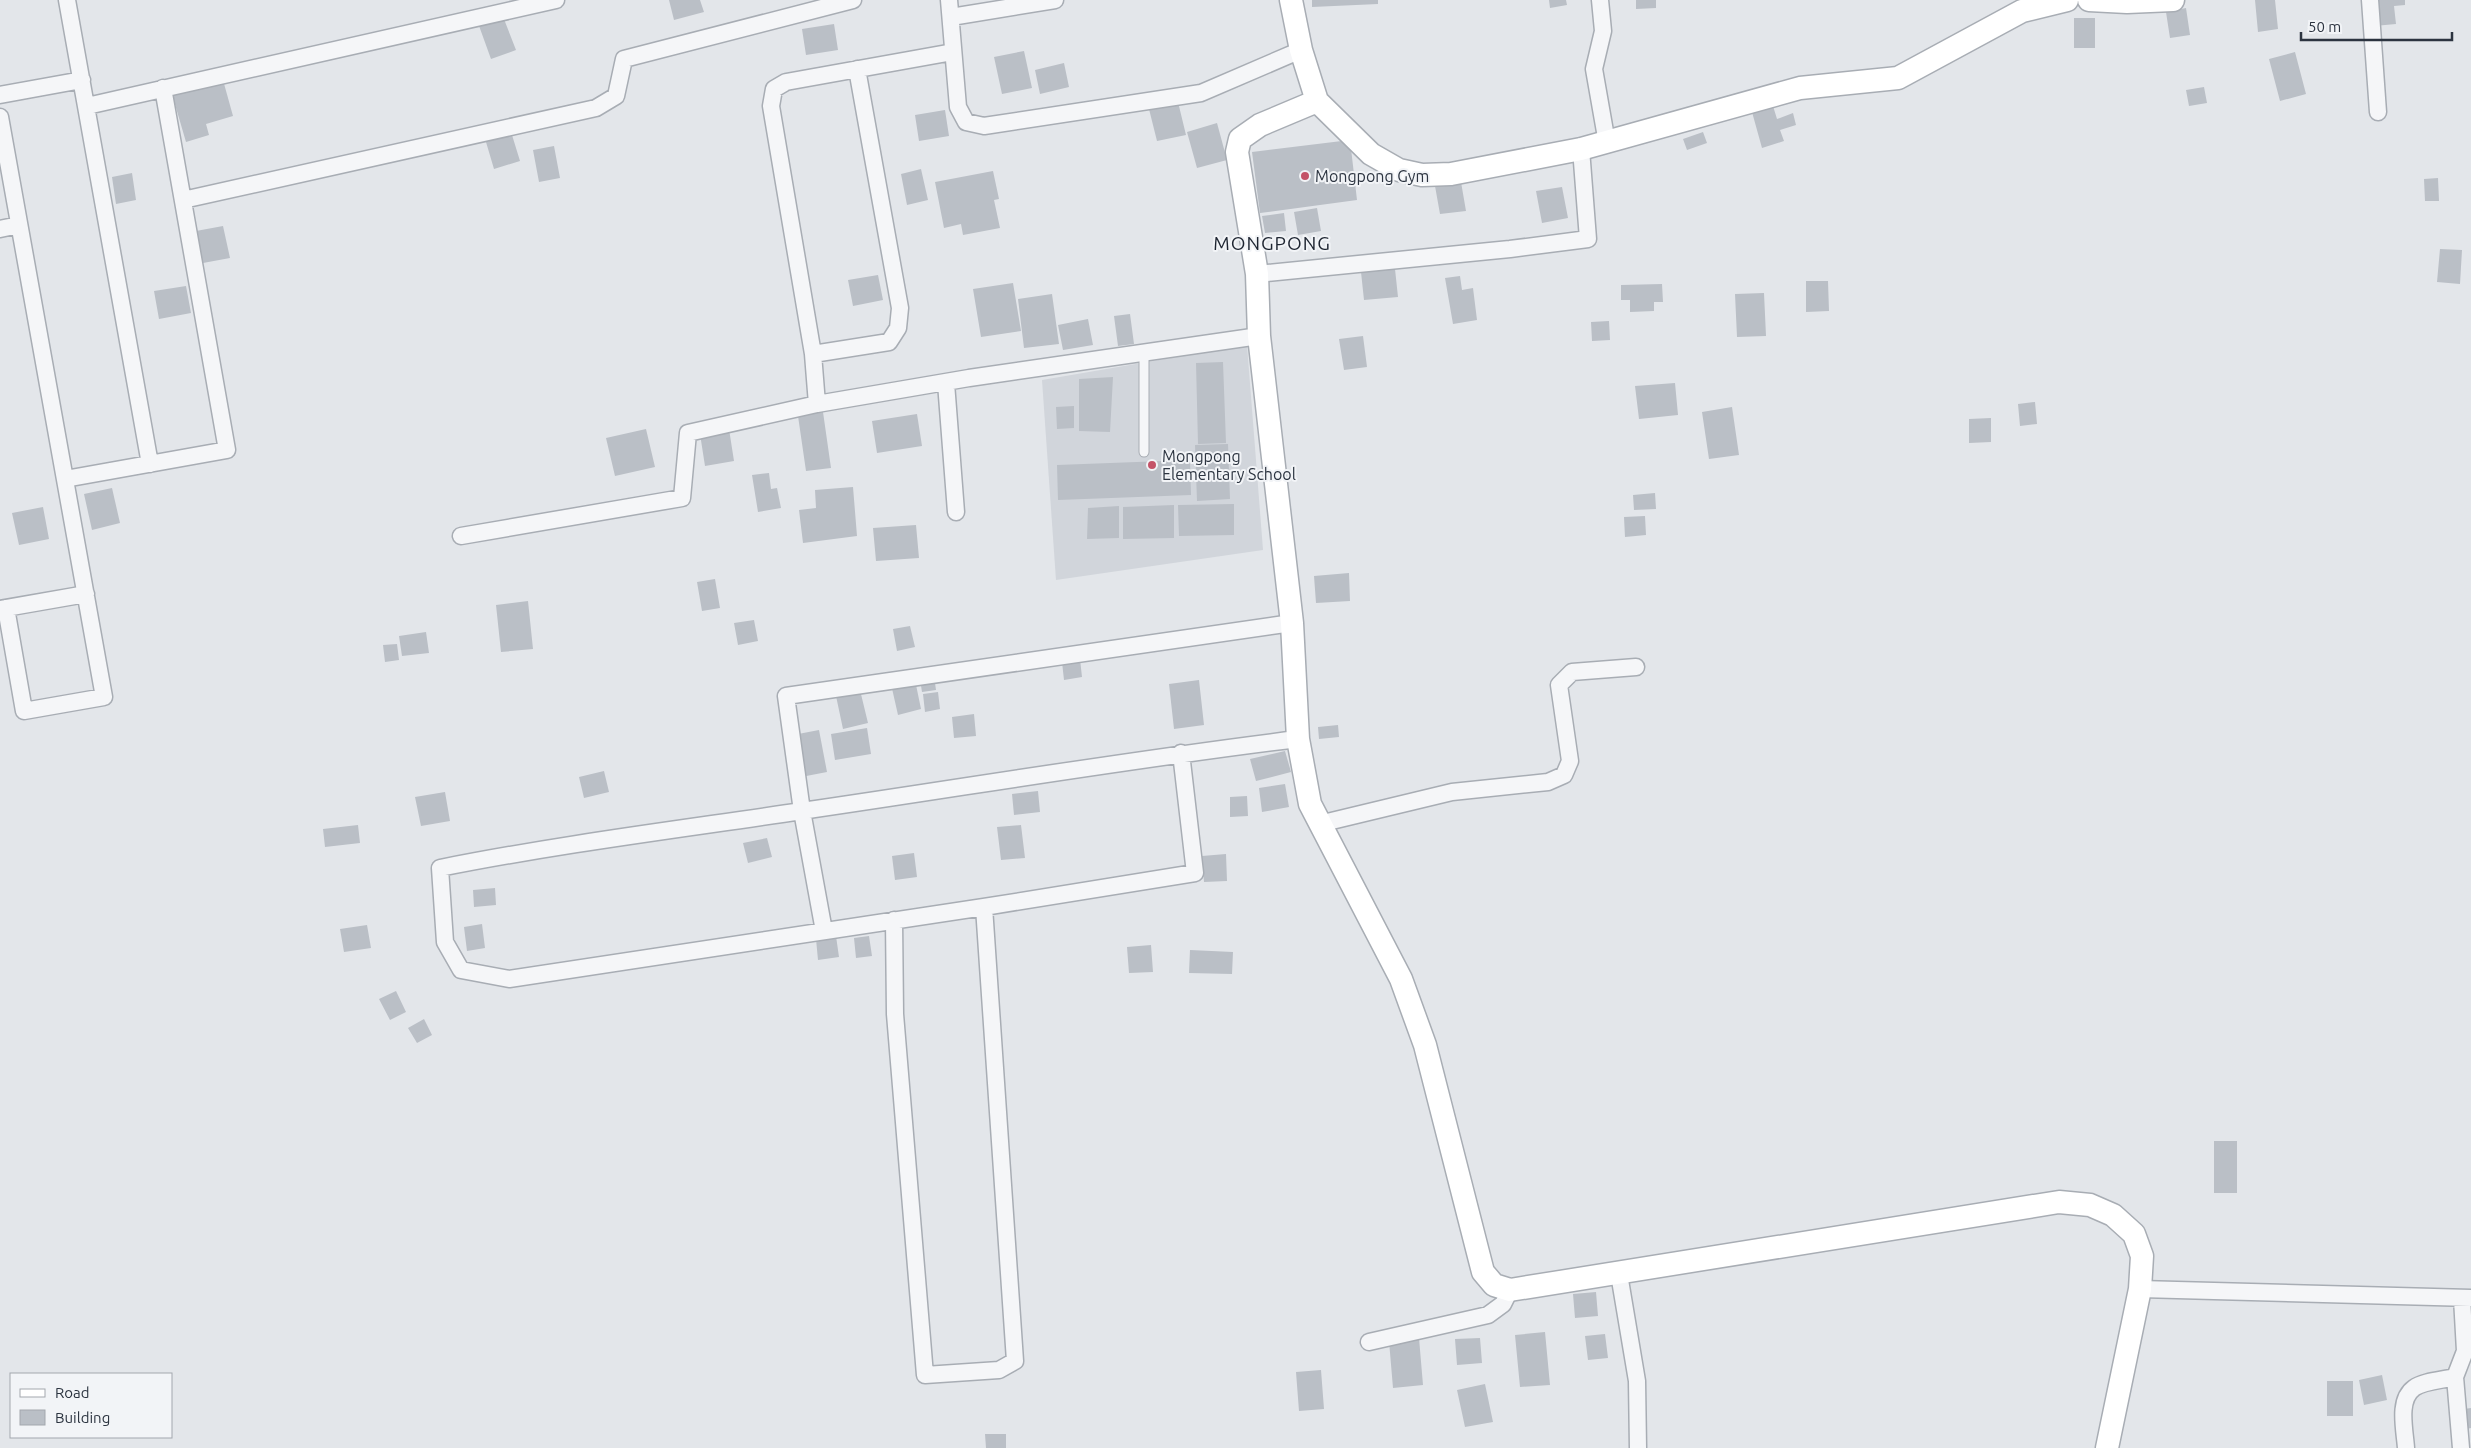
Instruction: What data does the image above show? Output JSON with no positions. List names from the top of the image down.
{
  "districts": ["MONGPONG"],
  "places": ["Mongpong Gym", "Mongpong Elementary School"],
  "legend": ["Road", "Building"],
  "scale_bar": "50 m"
}
